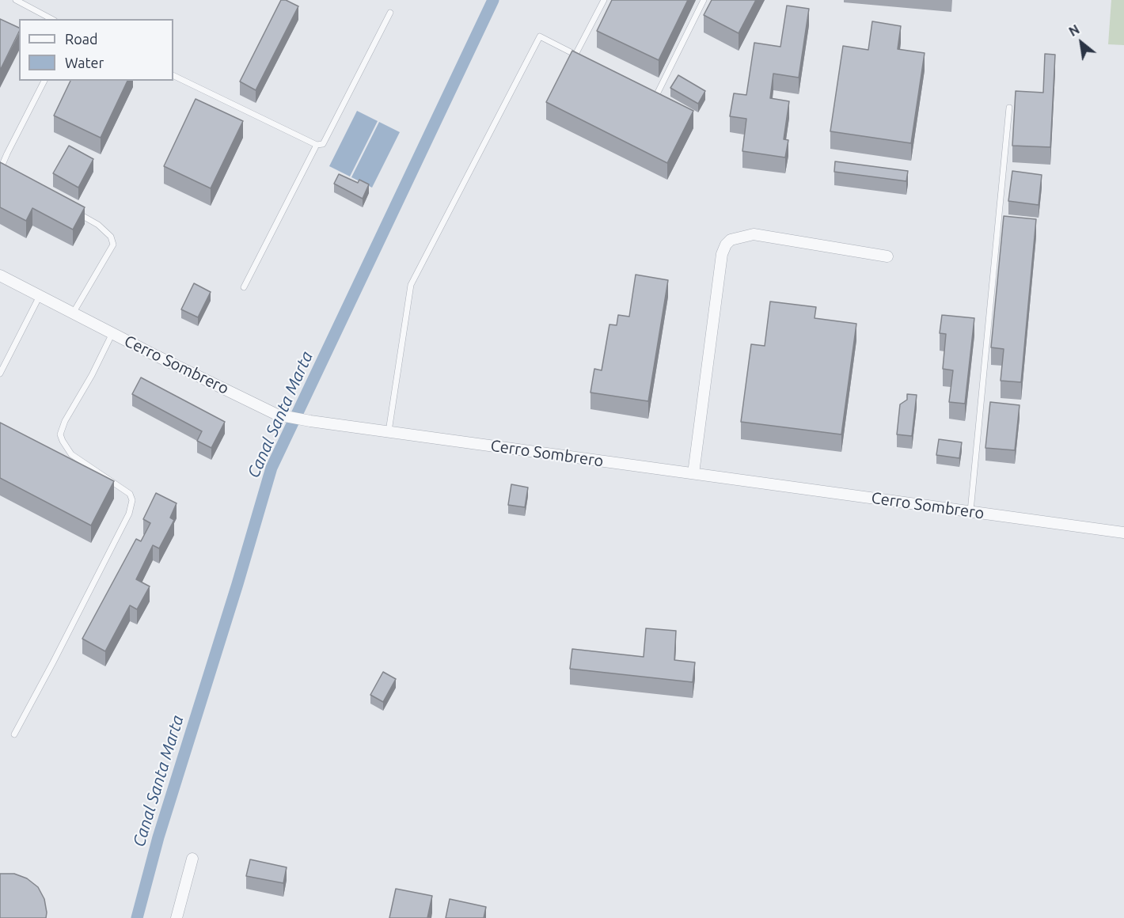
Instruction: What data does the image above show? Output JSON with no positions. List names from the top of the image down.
{
  "streets": {
    "street": ["Cerro Sombrero"]
  },
  "water": ["Canal Santa Marta"],
  "legend": ["Road", "Water"],
  "north": "top left"
}
